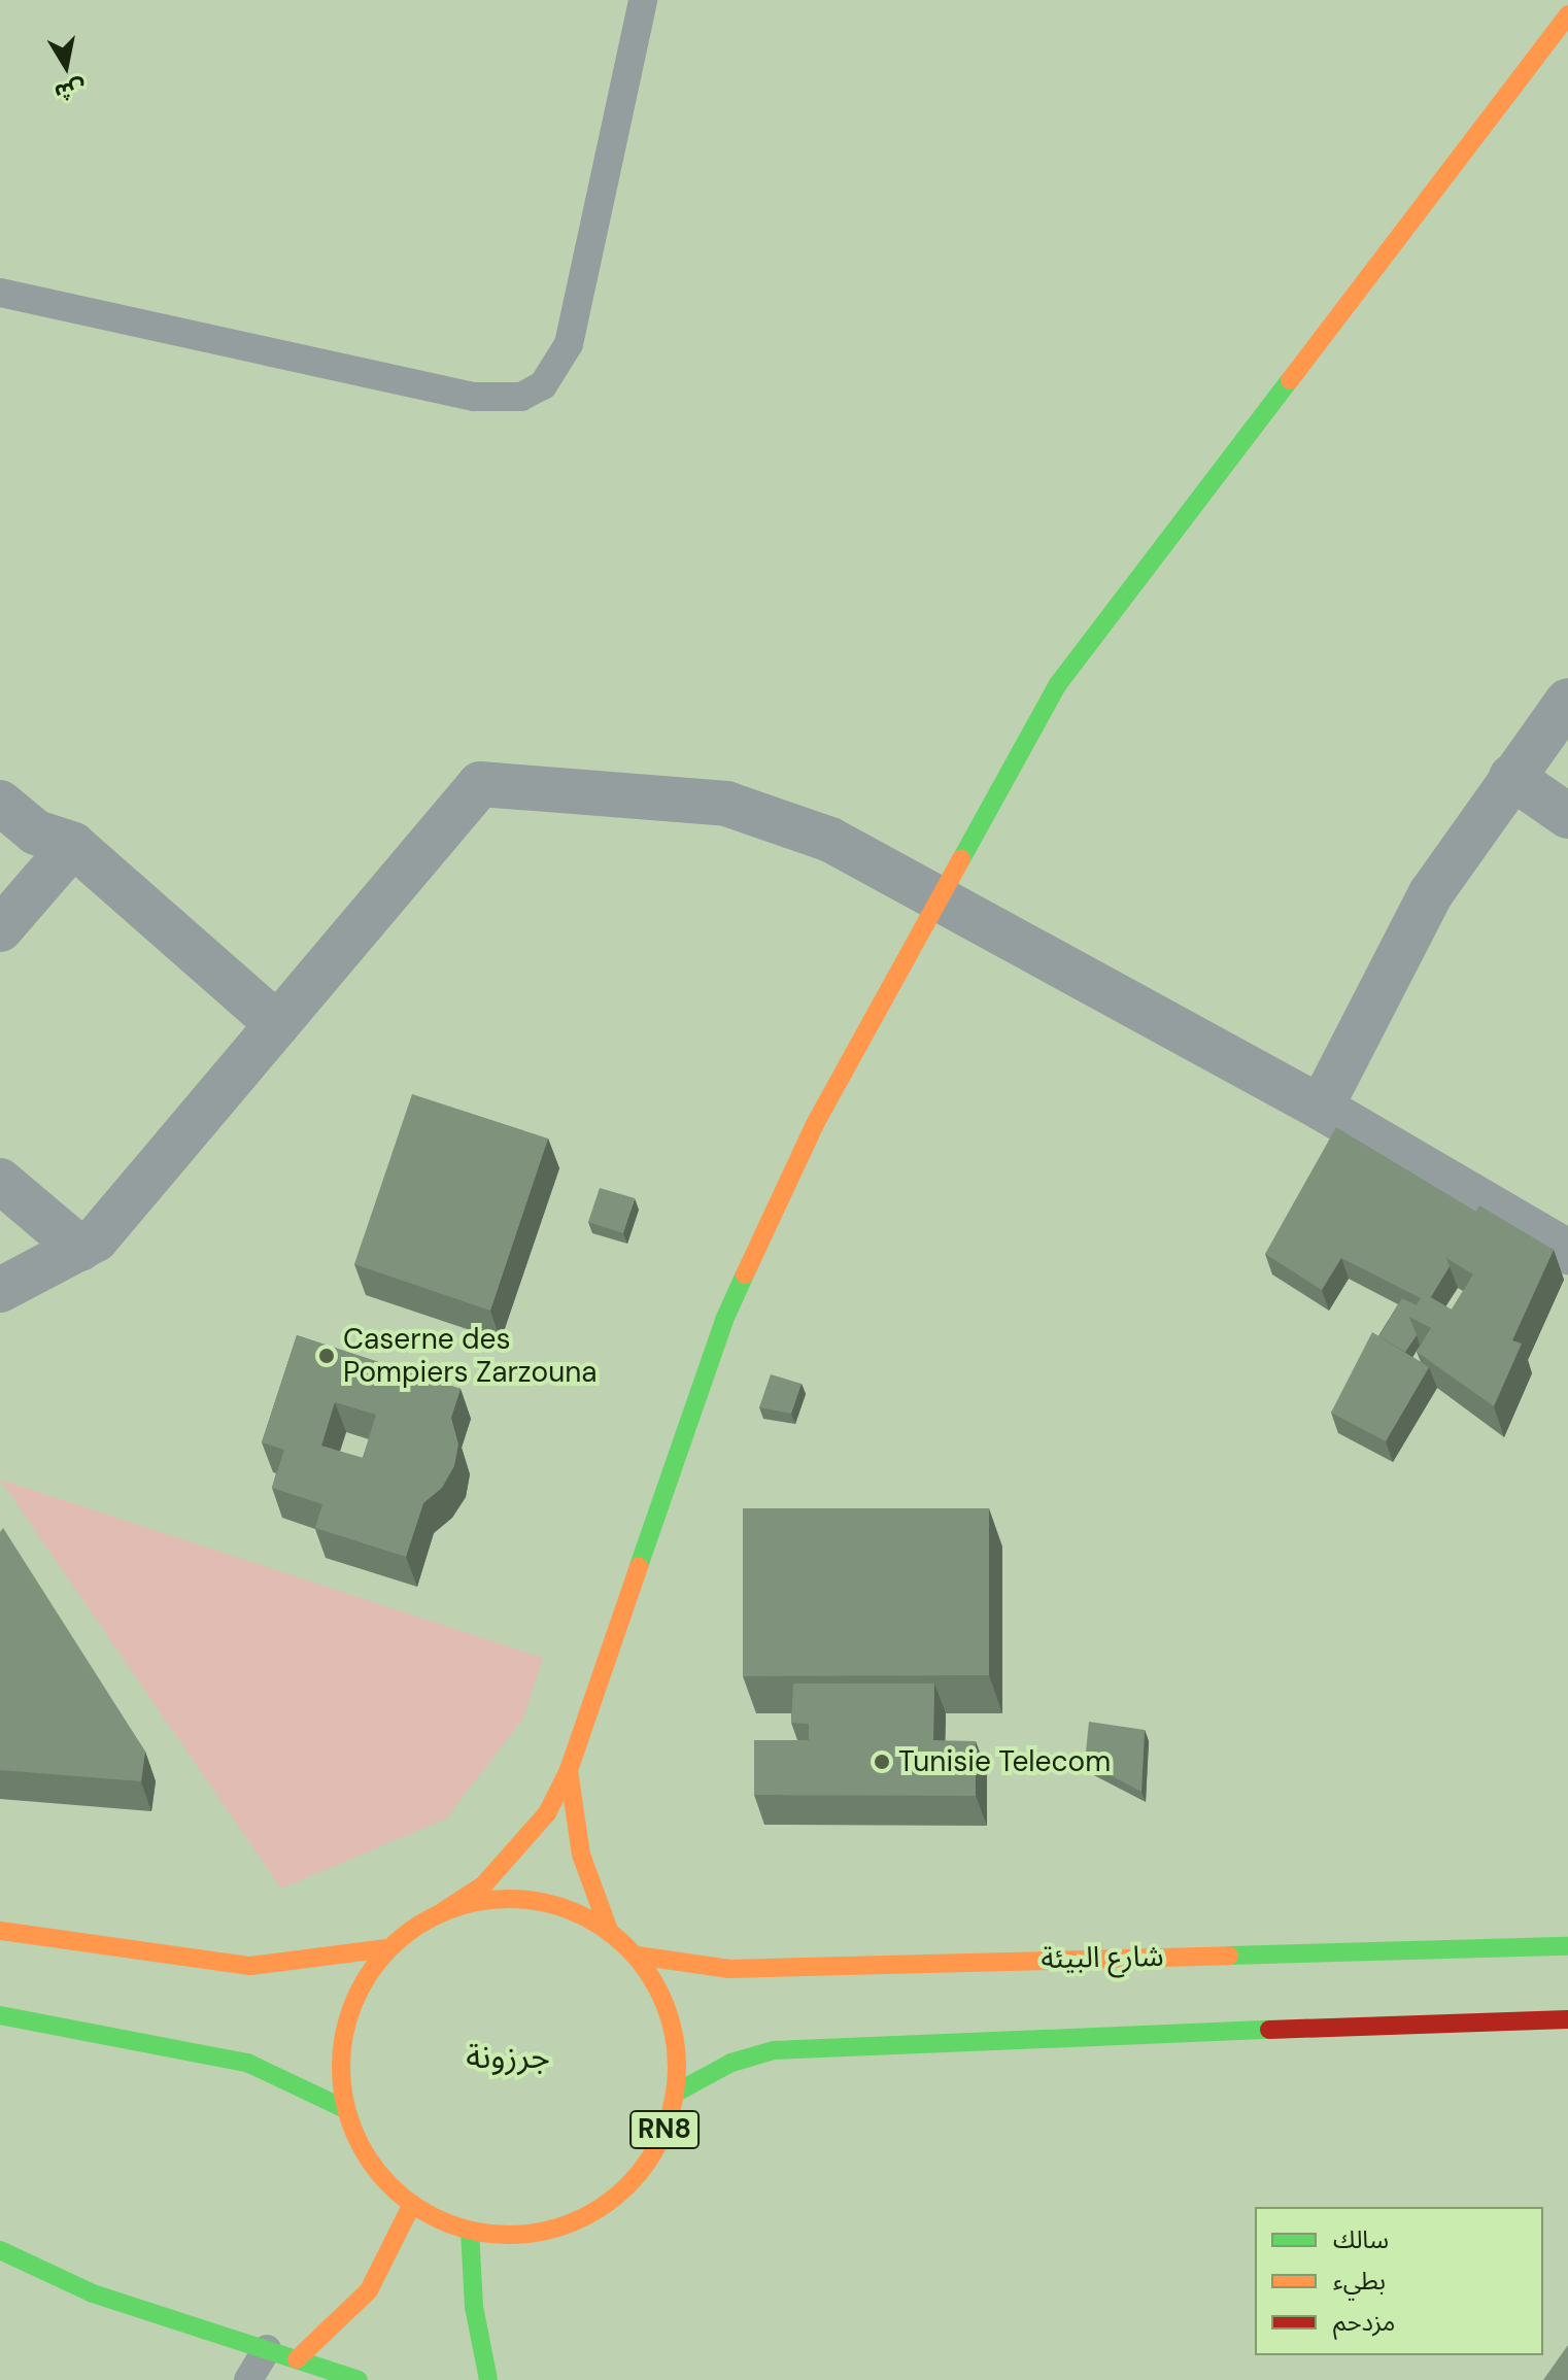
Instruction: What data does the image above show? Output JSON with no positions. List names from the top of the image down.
{
  "streets": {
    "main road": ["شارع البيئة", "RN8"]
  },
  "crossings": [
    ["شارع البيئة", "RN8"]
  ],
  "districts": ["جرزونة"],
  "places": ["Caserne des Pompiers Zarzouna", "Tunisie Telecom"],
  "legend": ["سالك", "بطيء", "مزدحم"],
  "north": "bottom"
}
